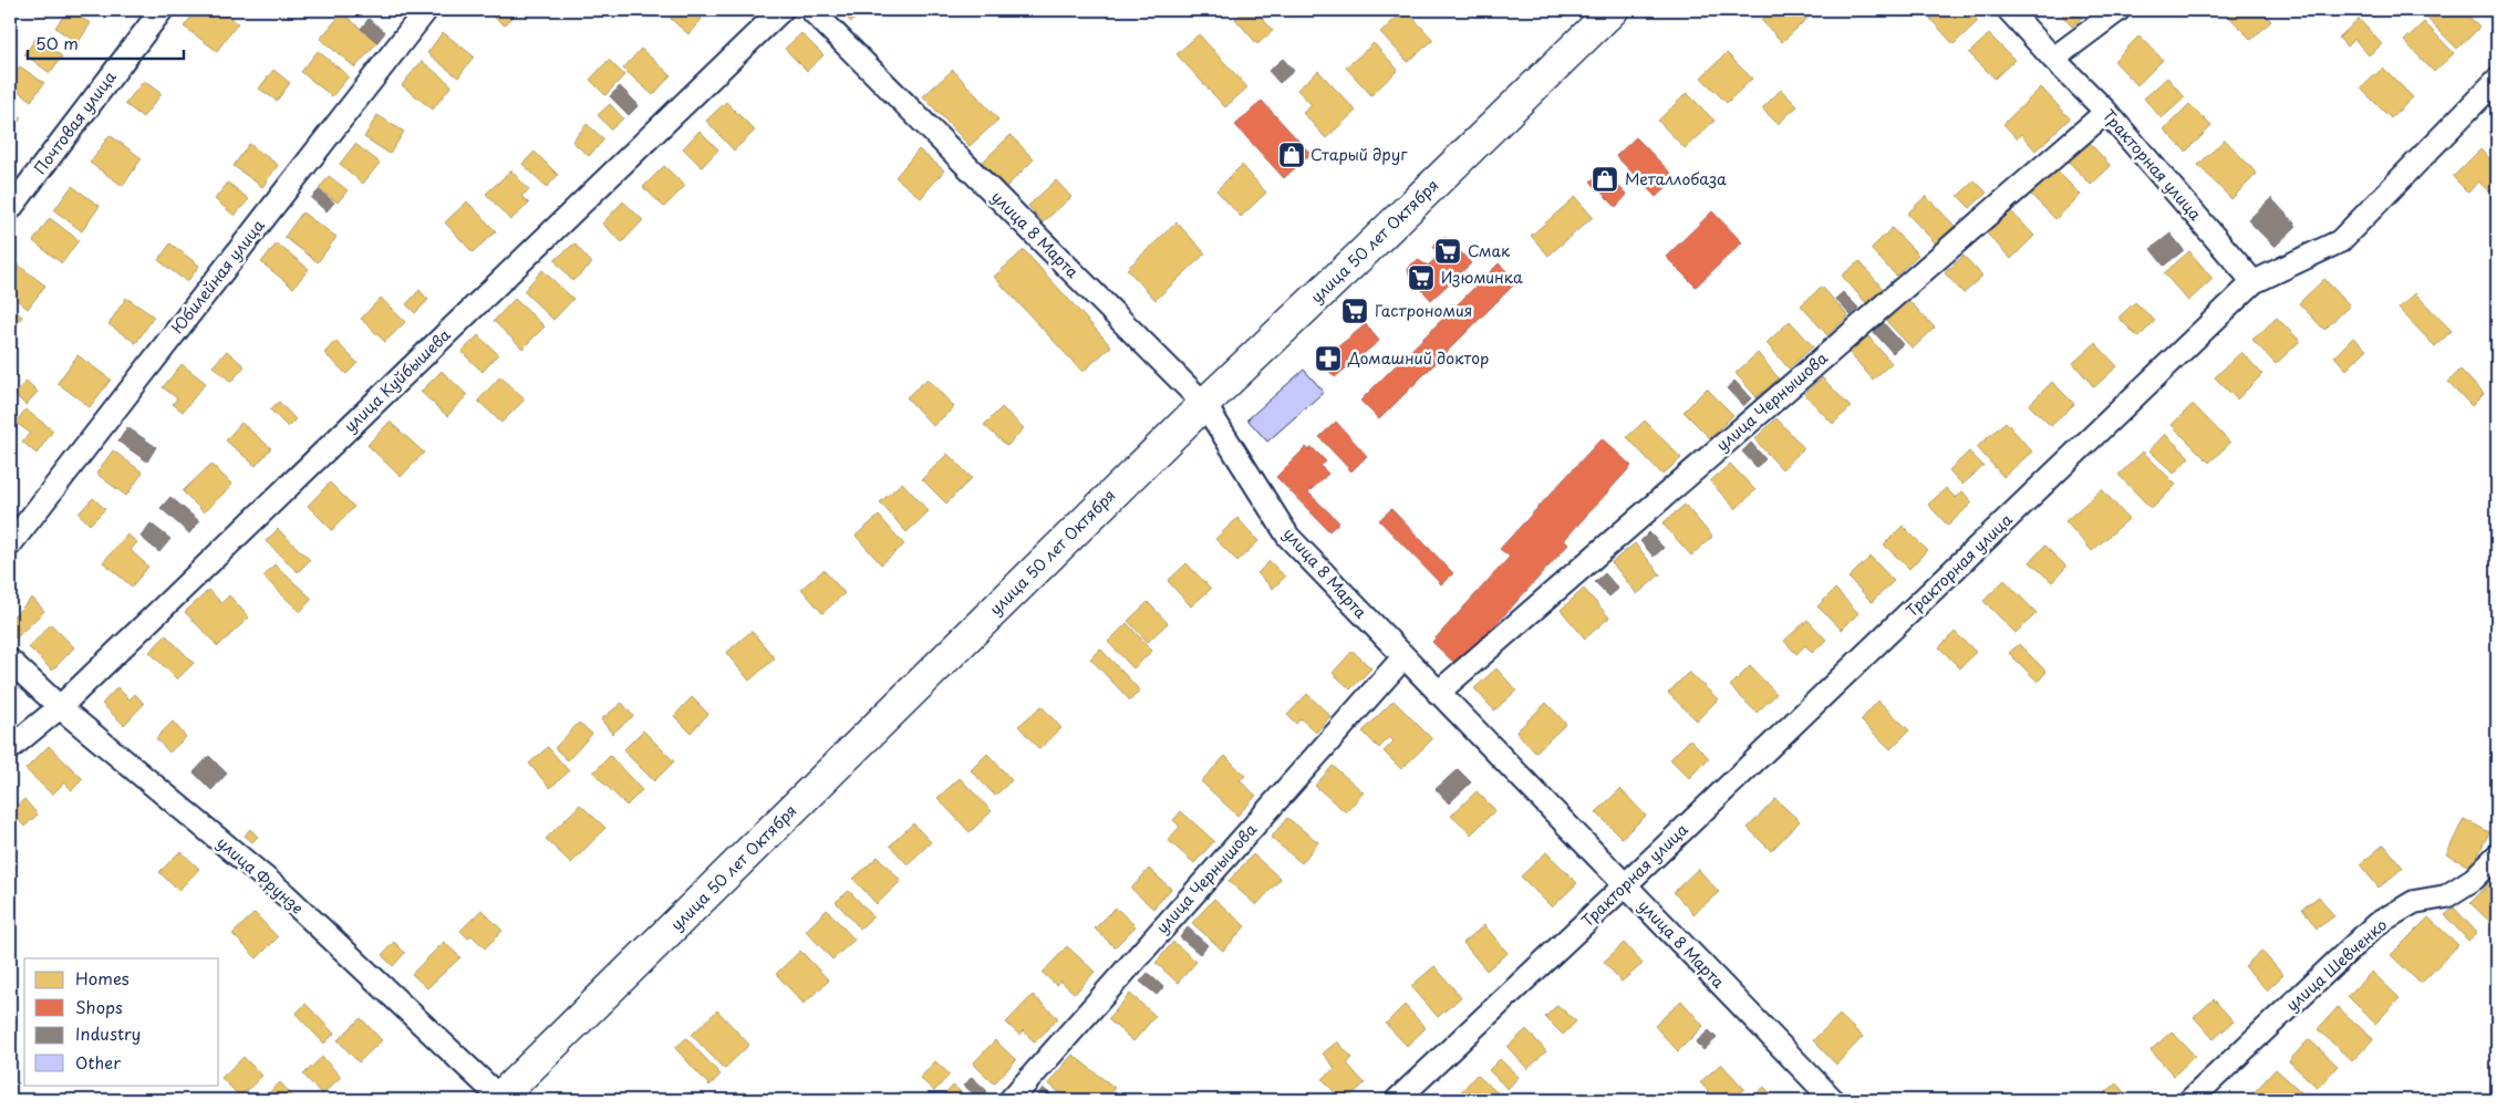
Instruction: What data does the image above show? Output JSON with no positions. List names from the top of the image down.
{
  "streets": {
    "main road": ["улица 50 лет Октября"],
    "street": [
      "Почтовая улица",
      "Тракторная улица",
      "улица 8 Марта",
      "Юбилейная улица",
      "улица Куйбышева",
      "улица Чернышова",
      "улица Фрунзе",
      "улица Шевченко"
    ]
  },
  "crossings": [
    ["Тракторная улица", "улица 8 Марта"],
    ["Тракторная улица", "улица Чернышова"],
    ["улица 8 Марта", "улица 50 лет Октября"],
    ["улица 8 Марта", "улица Чернышова"],
    ["улица 50 лет Октября", "улица Фрунзе"],
    ["улица Куйбышева", "улица Фрунзе"]
  ],
  "places": {
    "shop": ["Старый друг", "Металлобаза"],
    "supermarket": ["Смак", "Изюминка", "Гастрономия"],
    "pharmacy": ["Домашний доктор"]
  },
  "legend": [
    "Homes",
    "Shops",
    "Industry",
    "Other"
  ],
  "scale_bar": "50 m"
}
